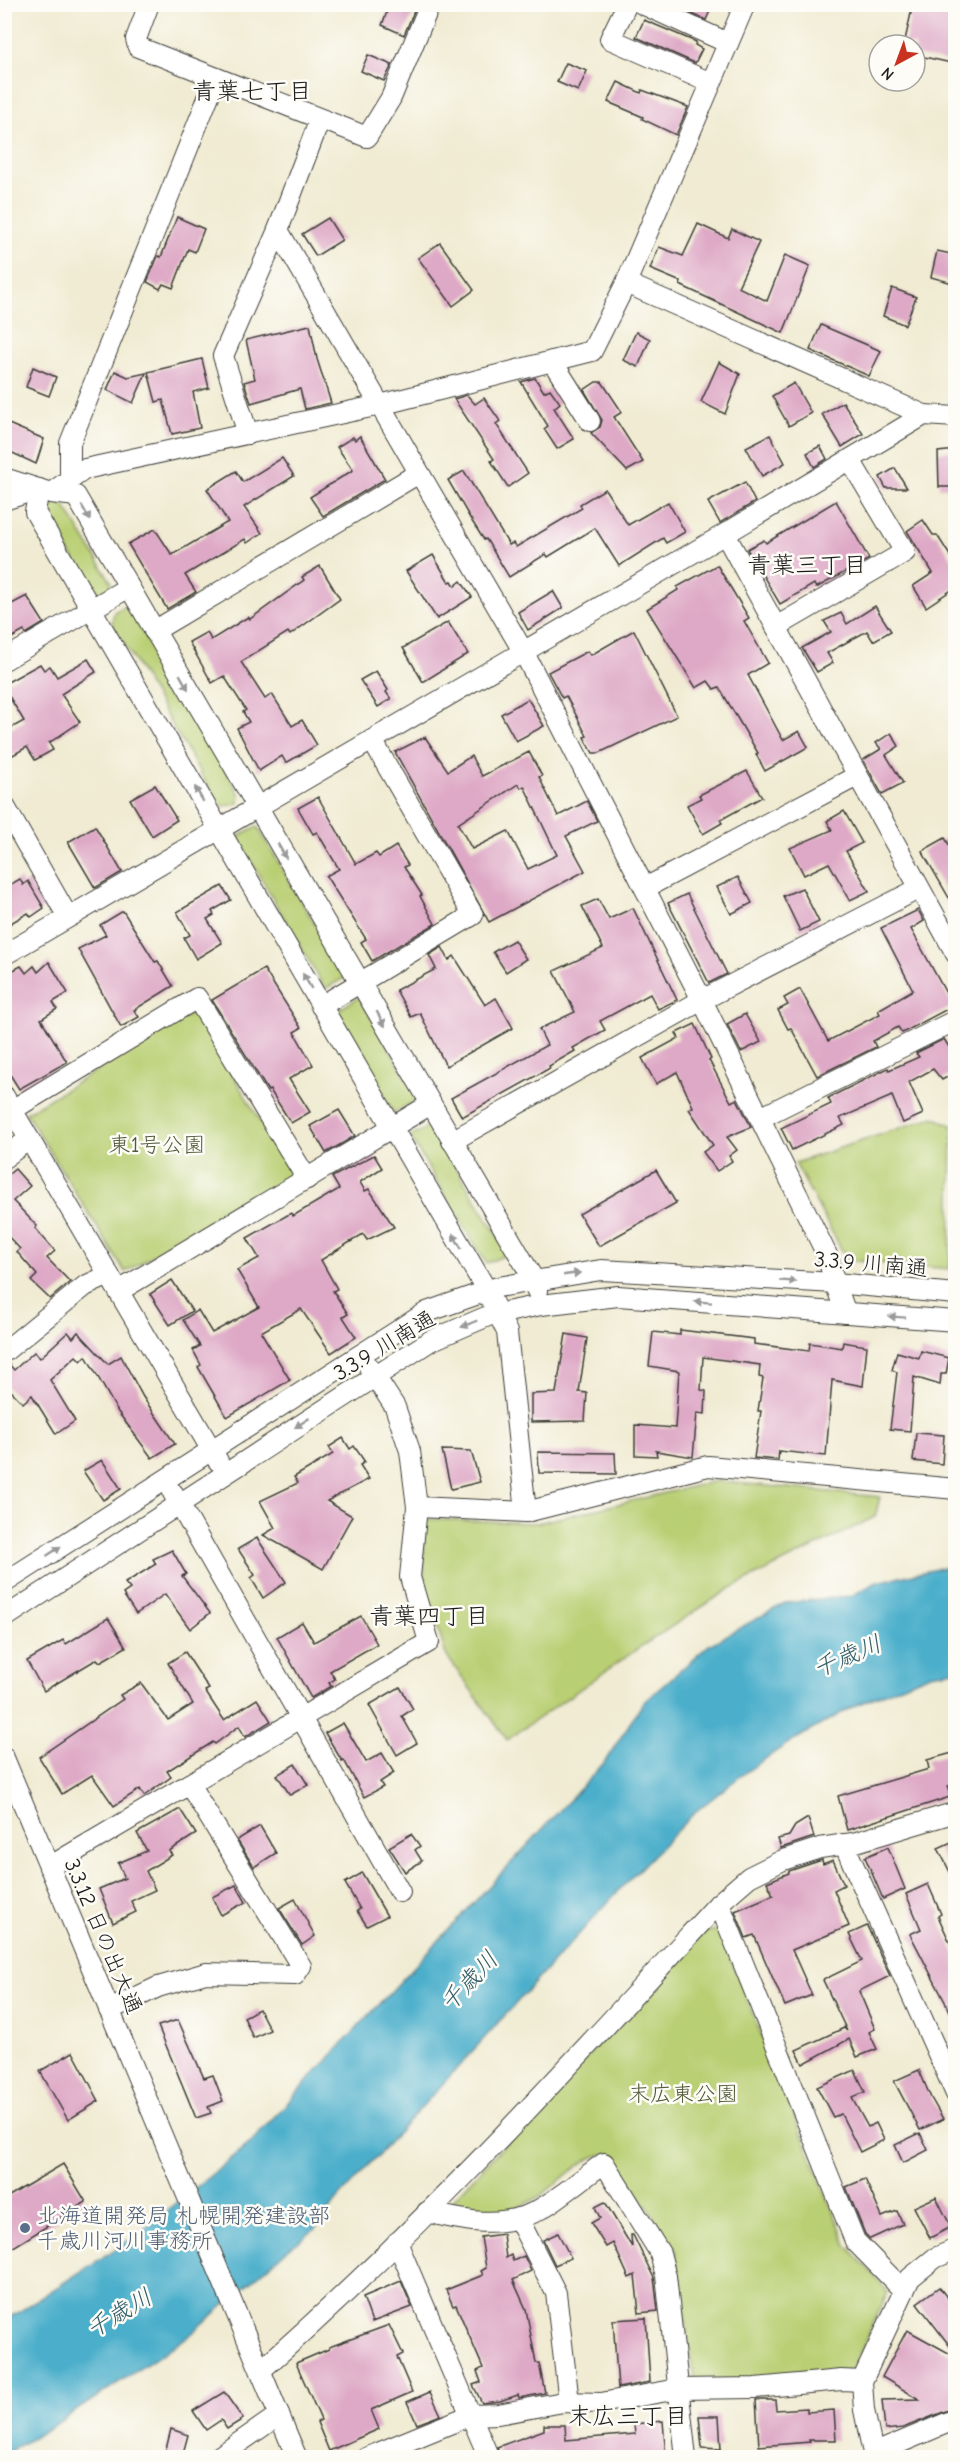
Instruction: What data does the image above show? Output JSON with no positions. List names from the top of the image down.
{
  "streets": {
    "street": ["3.3.9 川南通", "3.3.12 日の出大通"]
  },
  "districts": [
    "青葉七丁目",
    "青葉三丁目",
    "青葉四丁目",
    "末広三丁目"
  ],
  "water": ["千歳川"],
  "parks": ["東1号公園", "末広東公園"],
  "places": ["北海道開発局 札幌開発建設部 千歳川河川事務所"],
  "north": "bottom left"
}
